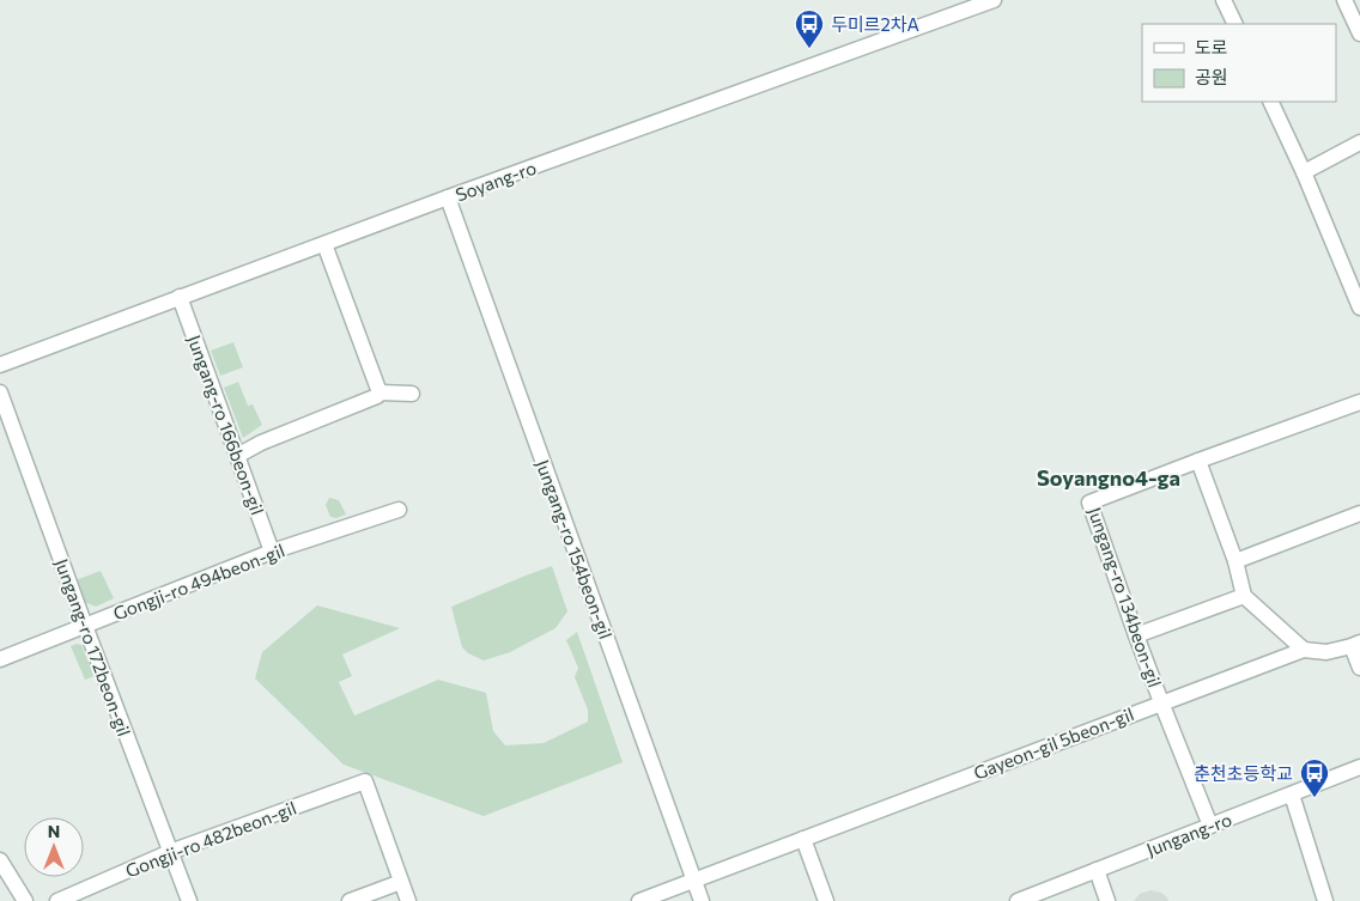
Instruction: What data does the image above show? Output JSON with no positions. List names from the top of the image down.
{
  "streets": {
    "street": [
      "Soyang-ro",
      "Jungang-ro 166beon-gil",
      "Jungang-ro 154beon-gil",
      "Gongji-ro 494beon-gil",
      "Jungang-ro 134beon-gil",
      "Jungang-ro 172beon-gil",
      "Gayeon-gil 5beon-gil",
      "Jungang-ro",
      "Gongji-ro 482beon-gil"
    ]
  },
  "crossings": [
    ["Soyang-ro", "Jungang-ro 166beon-gil"],
    ["Soyang-ro", "Jungang-ro 154beon-gil"],
    ["Jungang-ro 166beon-gil", "Gongji-ro 494beon-gil"],
    ["Jungang-ro 154beon-gil", "Gayeon-gil 5beon-gil"],
    ["Gongji-ro 494beon-gil", "Jungang-ro 172beon-gil"],
    ["Jungang-ro 134beon-gil", "Gayeon-gil 5beon-gil"],
    ["Jungang-ro 134beon-gil", "Jungang-ro"],
    ["Jungang-ro 172beon-gil", "Gongji-ro 482beon-gil"]
  ],
  "districts": ["Soyangno4-ga"],
  "places": {
    "bus stop": ["두미르2차A", "춘천초등학교"]
  },
  "legend": ["도로", "공원"],
  "north": "top"
}
